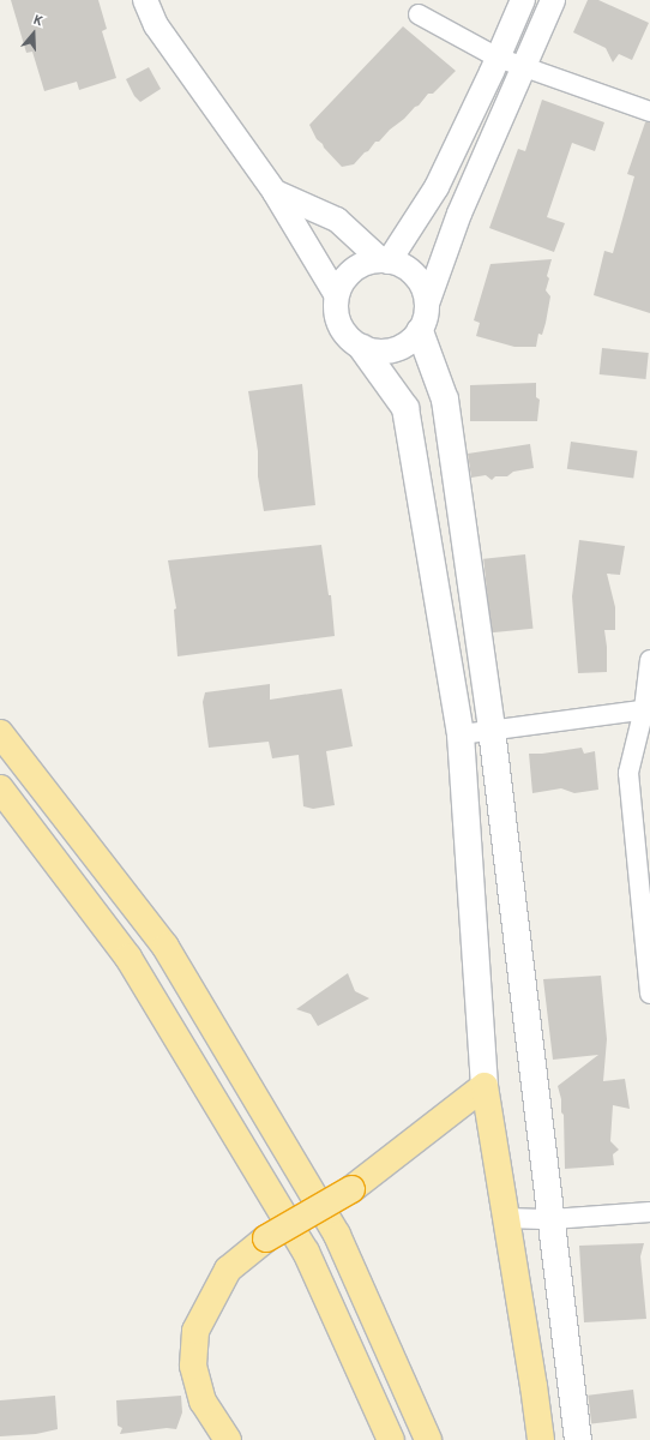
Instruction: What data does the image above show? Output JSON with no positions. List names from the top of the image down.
{
  "north": "top"
}
